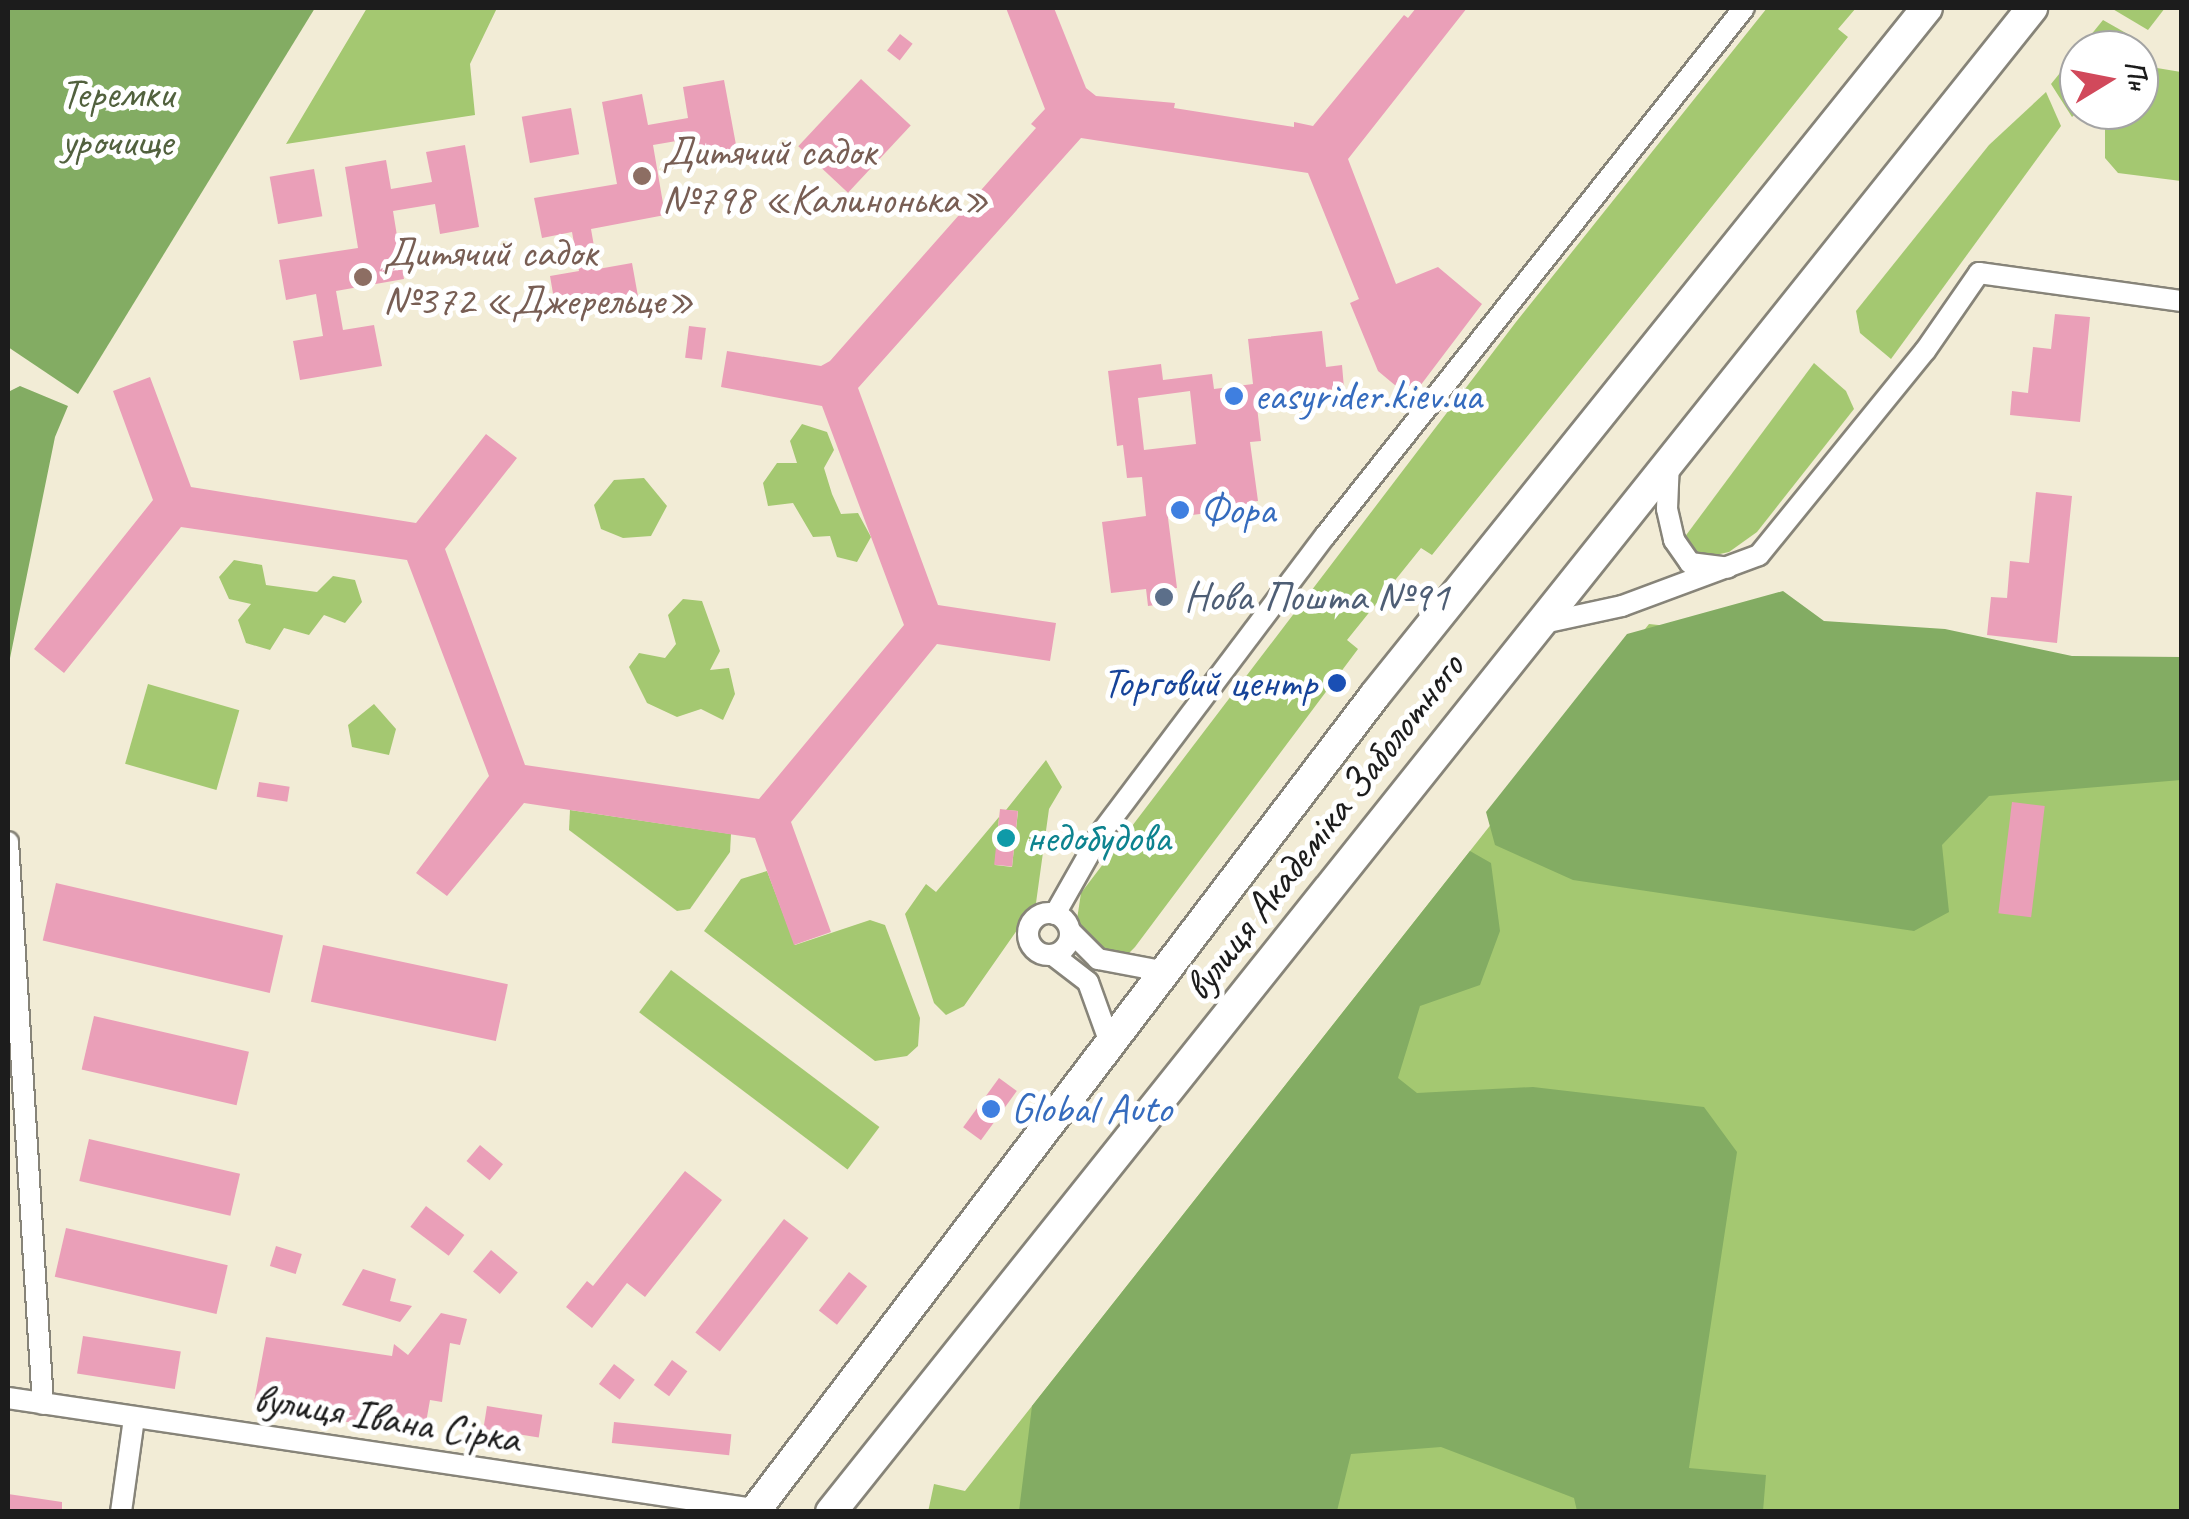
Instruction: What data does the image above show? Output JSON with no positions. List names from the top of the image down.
{
  "streets": {
    "highway": ["вулиця Академіка Заболотного"],
    "street": ["вулиця Івана Сірка"]
  },
  "crossings": [
    ["вулиця Академіка Заболотного", "вулиця Івана Сірка"]
  ],
  "parks": ["Теремки урочище"],
  "places": [
    "Дитячий садок №798 «Калинонька»",
    "Дитячий садок №372 «Джерельце»",
    "easyrider.kiev.ua",
    "Фора",
    "Нова Пошта №91",
    "Торговий центр",
    "недобудова",
    "Global Auto"
  ],
  "north": "right"
}
